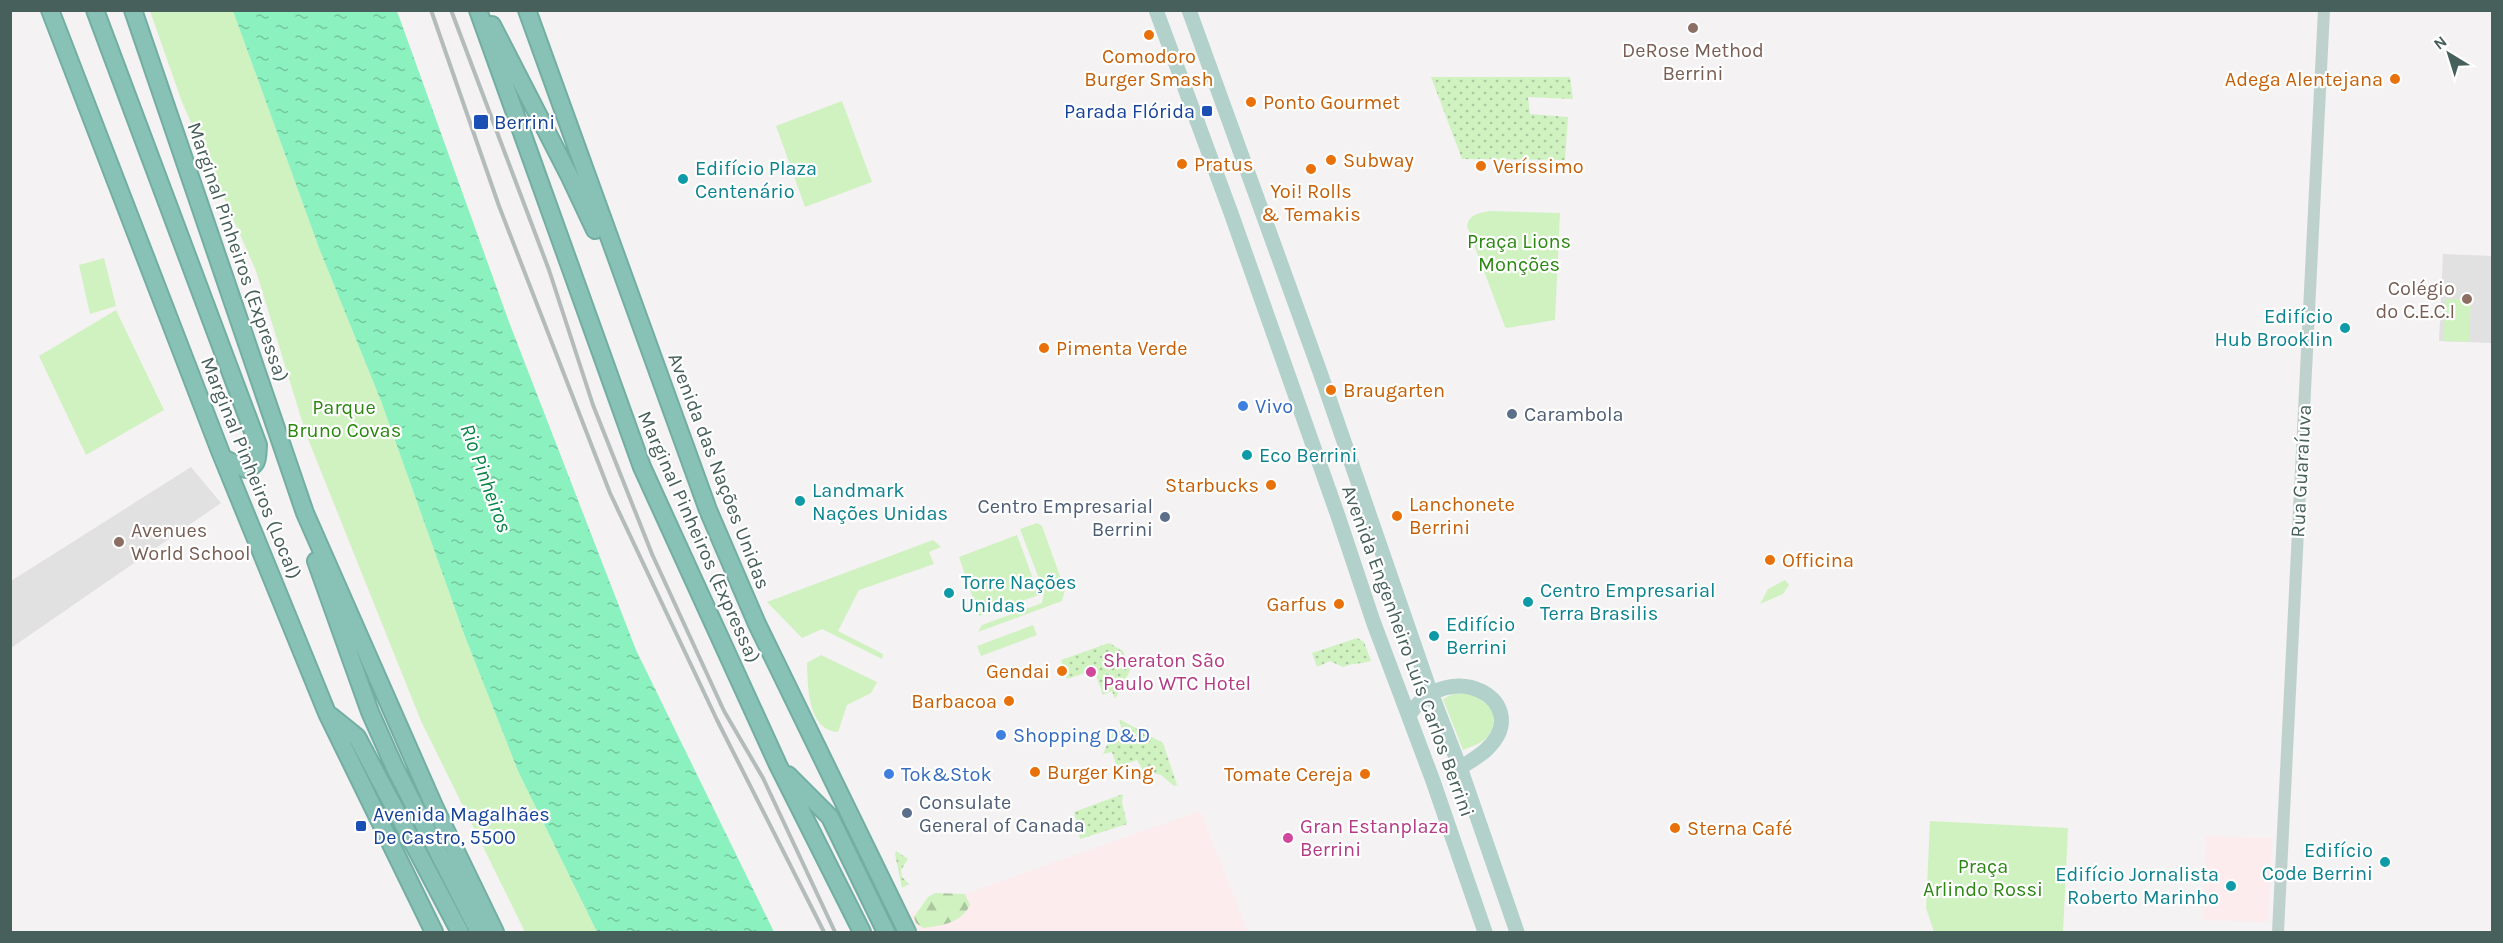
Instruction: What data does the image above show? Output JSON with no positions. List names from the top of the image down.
{
  "streets": {
    "highway": ["Marginal Pinheiros (Expressa)", "Marginal Pinheiros (Local)", "Avenida das Nações Unidas"],
    "main road": ["Avenida Engenheiro Luís Carlos Berrini"],
    "street": ["Rua Guaraíuva"]
  },
  "water": ["Rio Pinheiros"],
  "parks": ["Praça Lions Monções", "Parque Bruno Covas", "Praça Arlindo Rossi"],
  "places": {
    "other": [
      "DeRose Method Berrini",
      "Comodoro Burger Smash",
      "Adega Alentejana",
      "Ponto Gourmet",
      "Subway",
      "Pratus",
      "Veríssimo",
      "Yoi! Rolls & Temakis",
      "Edifício Plaza Centenário",
      "Colégio do C.E.C.I",
      "Edifício Hub Brooklin",
      "Pimenta Verde",
      "Braugarten",
      "Vivo",
      "Carambola",
      "Eco Berrini",
      "Starbucks",
      "Landmark Nações Unidas",
      "Lanchonete Berrini",
      "Centro Empresarial Berrini",
      "Avenues World School",
      "Officina",
      "Torre Nações Unidas",
      "Centro Empresarial Terra Brasilis",
      "Garfus",
      "Edifício Berrini",
      "Gendai",
      "Sheraton São Paulo WTC Hotel",
      "Barbacoa",
      "Shopping D&D",
      "Burger King",
      "Tok&Stok",
      "Tomate Cereja",
      "Consulate General of Canada",
      "Sterna Café",
      "Gran Estanplaza Berrini",
      "Edifício Code Berrini",
      "Edifício Jornalista Roberto Marinho"
    ],
    "transit": ["Parada Flórida", "Berrini", "Avenida Magalhães De Castro, 5500"]
  },
  "north": "top left"
}
